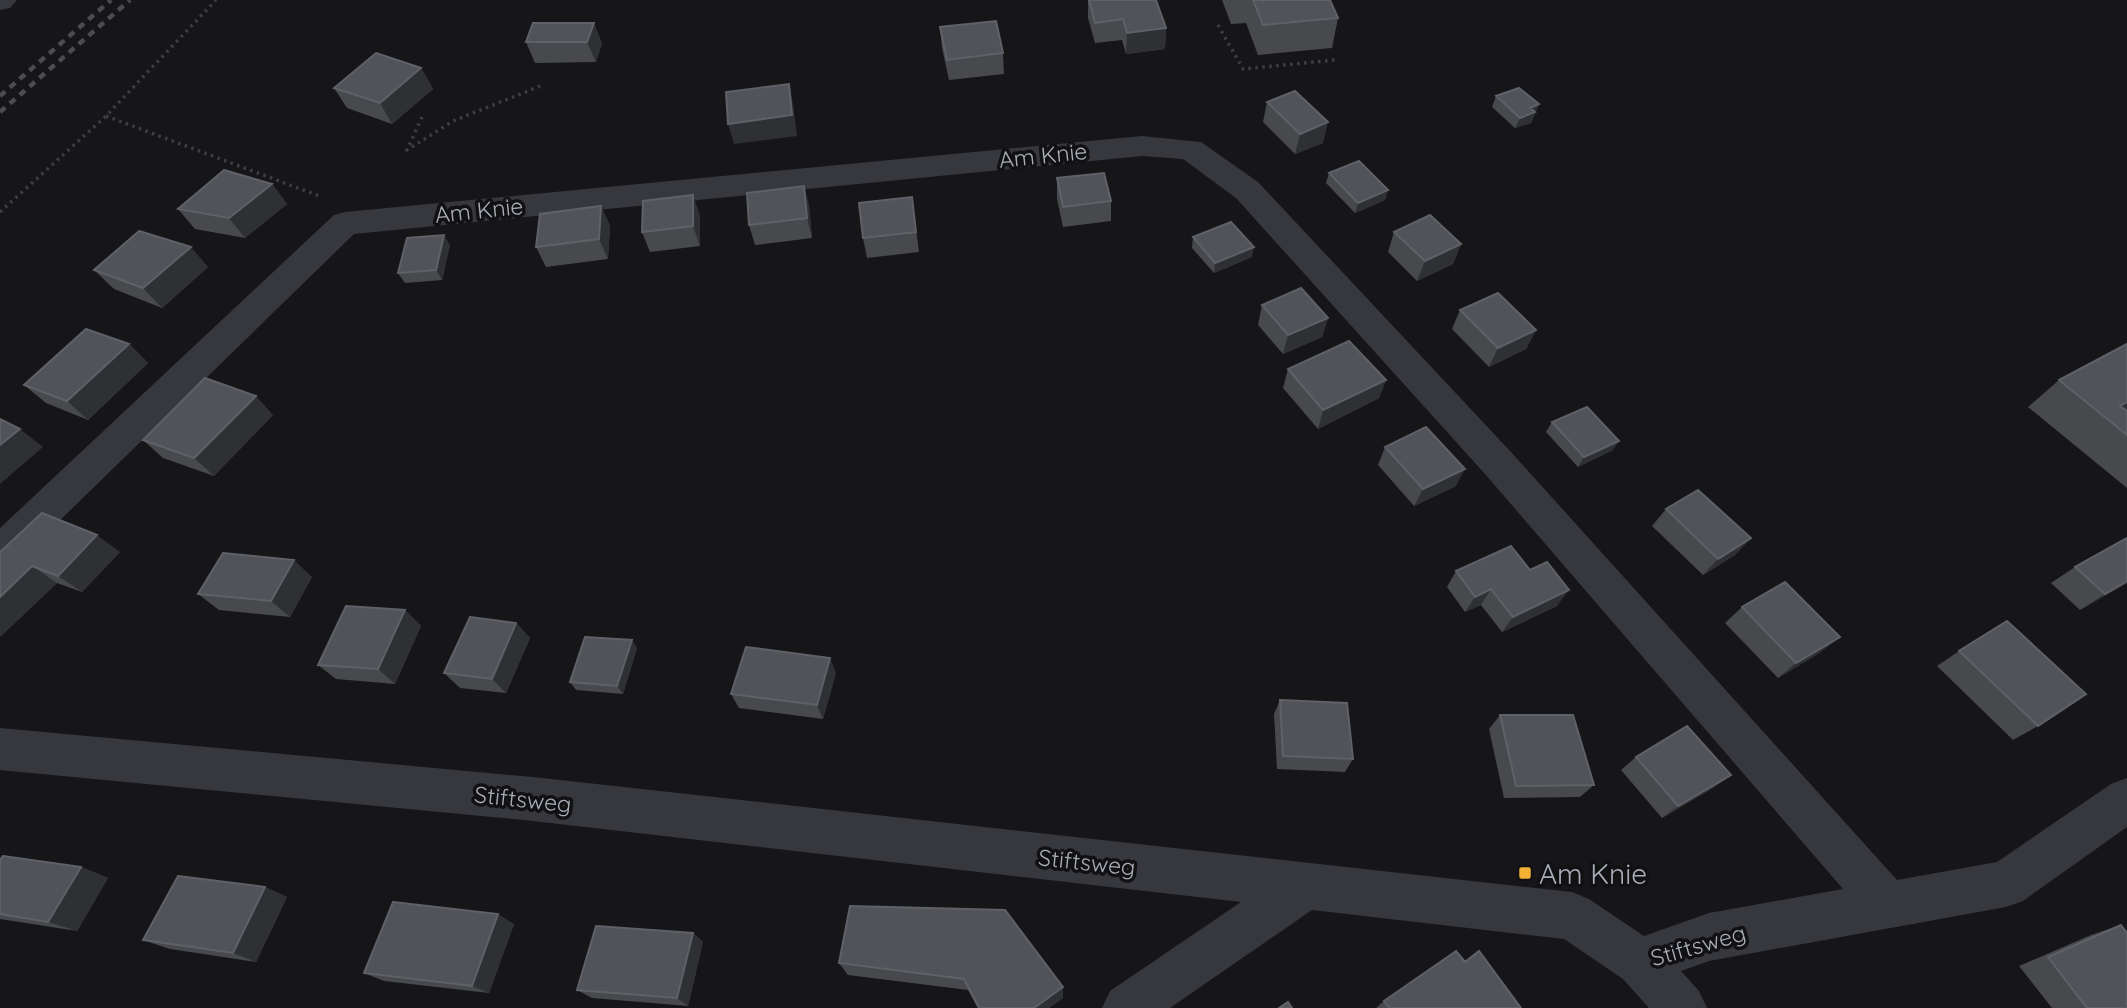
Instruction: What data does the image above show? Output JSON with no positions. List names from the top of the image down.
{
  "streets": {
    "street": ["Am Knie", "Stiftsweg"]
  },
  "crossings": [
    ["Am Knie", "Stiftsweg"]
  ],
  "places": {
    "transit": ["Am Knie"]
  }
}
